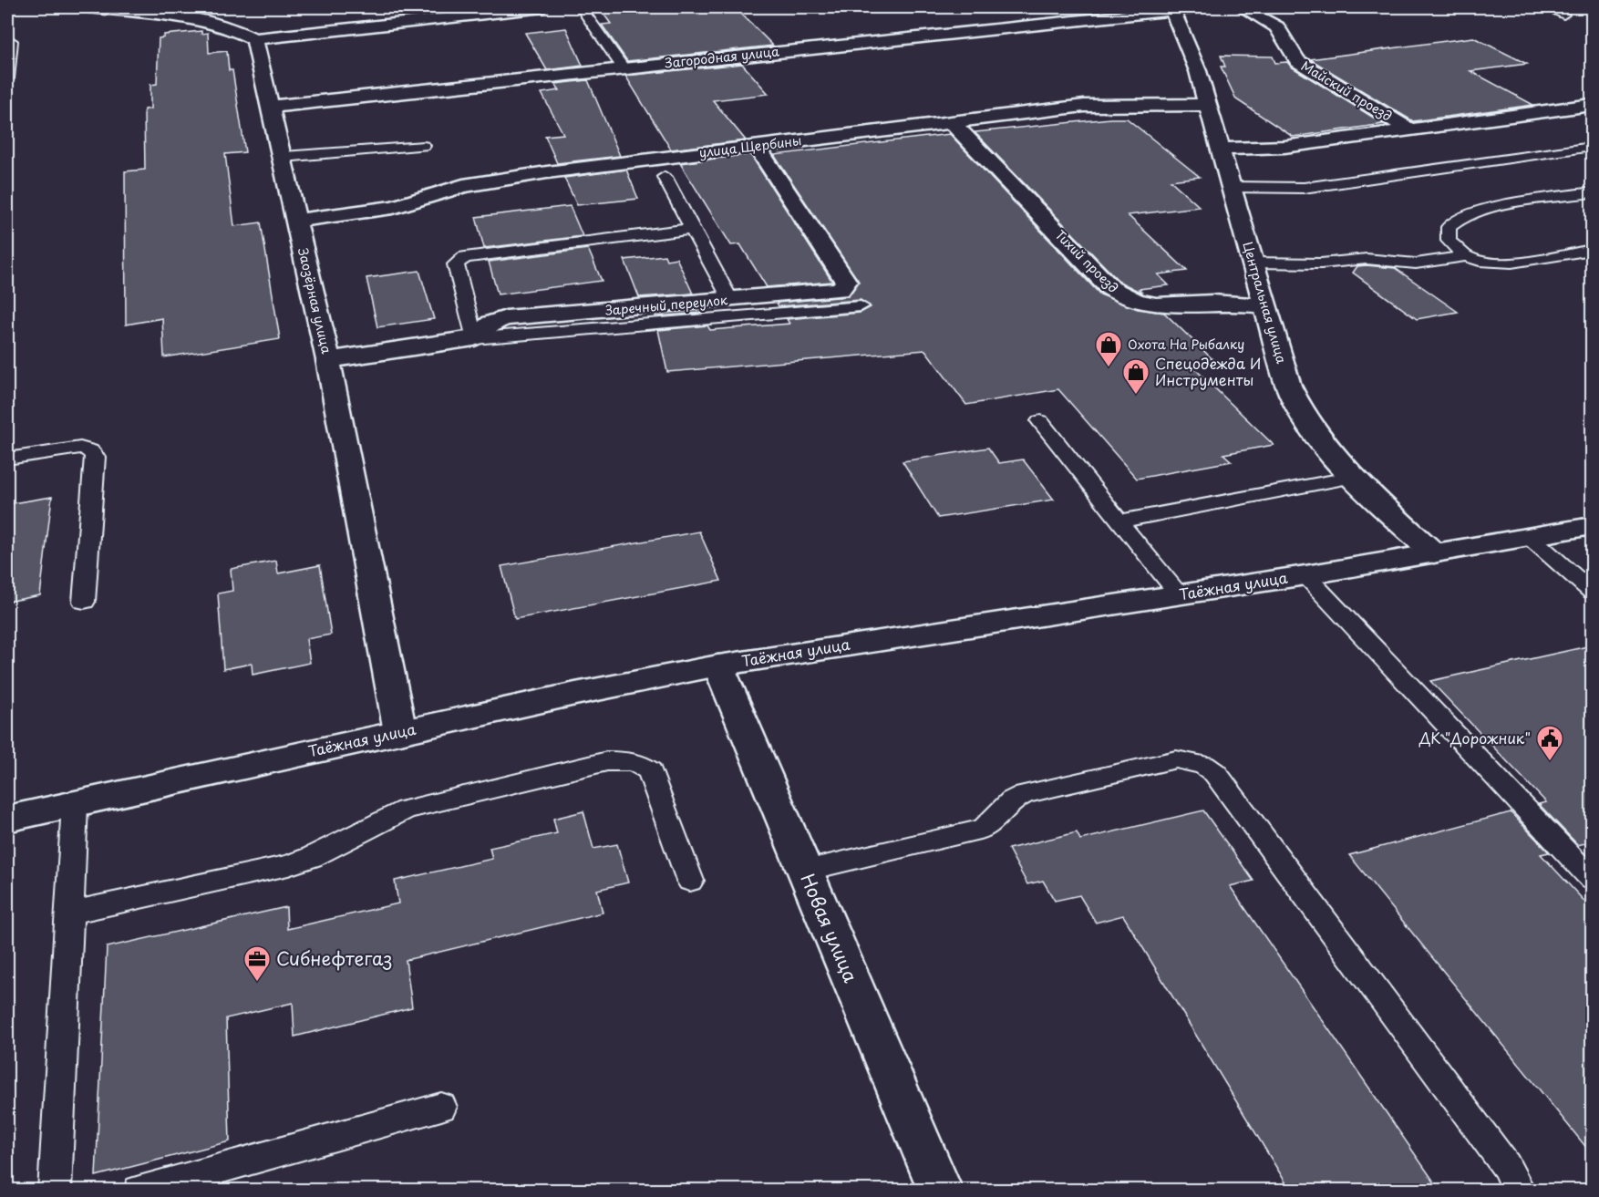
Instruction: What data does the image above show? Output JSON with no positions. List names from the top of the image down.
{
  "streets": {
    "street": [
      "Загородная улица",
      "Майский проезд",
      "улица Щербины",
      "Тихий проезд",
      "Заозёрная улица",
      "Центральная улица",
      "Заречный переулок",
      "Таёжная улица",
      "Новая улица"
    ]
  },
  "crossings": [
    ["Загородная улица", "Заозёрная улица"],
    ["Загородная улица", "Центральная улица"],
    ["улица Щербины", "Тихий проезд"],
    ["улица Щербины", "Заозёрная улица"],
    ["улица Щербины", "Центральная улица"],
    ["улица Щербины", "Заречный переулок"],
    ["Тихий проезд", "Центральная улица"],
    ["Заозёрная улица", "Заречный переулок"],
    ["Заозёрная улица", "Таёжная улица"],
    ["Центральная улица", "Таёжная улица"],
    ["Таёжная улица", "Новая улица"]
  ],
  "places": {
    "shop": ["Охота На Рыбалку", "Спецодежда И Инструменты"],
    "public building": ["ДК \"Дорожник\""],
    "office": ["Сибнефтегаз"]
  }
}
